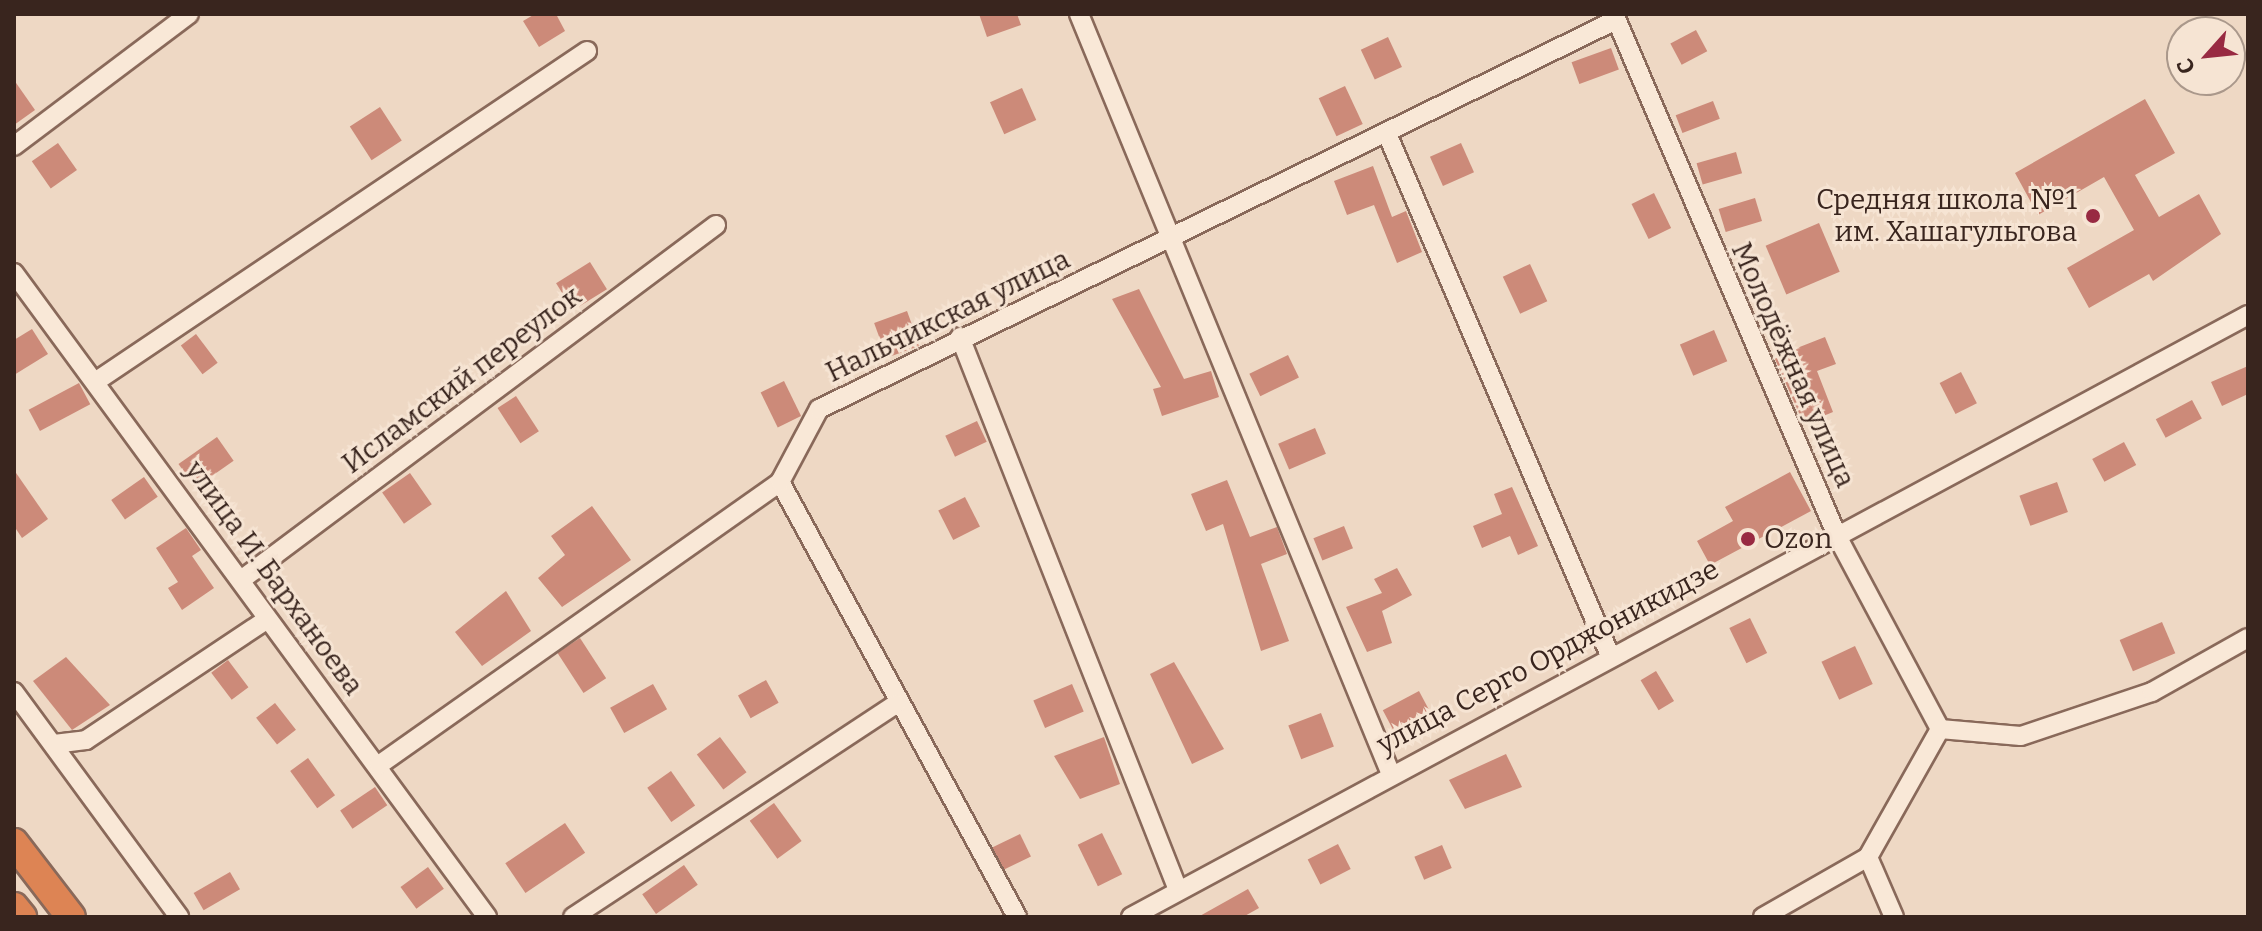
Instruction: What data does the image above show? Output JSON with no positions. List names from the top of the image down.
{
  "streets": {
    "street": [
      "Нальчикская улица",
      "Молодёжная улица",
      "Исламский переулок",
      "улица И. Барханоева",
      "улица Серго Орджоникидзе"
    ]
  },
  "crossings": [
    ["Нальчикская улица", "Молодёжная улица"],
    ["Нальчикская улица", "улица И. Барханоева"],
    ["Молодёжная улица", "улица Серго Орджоникидзе"],
    ["Исламский переулок", "улица И. Барханоева"]
  ],
  "places": ["Средняя школа №1 им. Хашагульгова", "Ozon"],
  "north": "bottom left"
}
